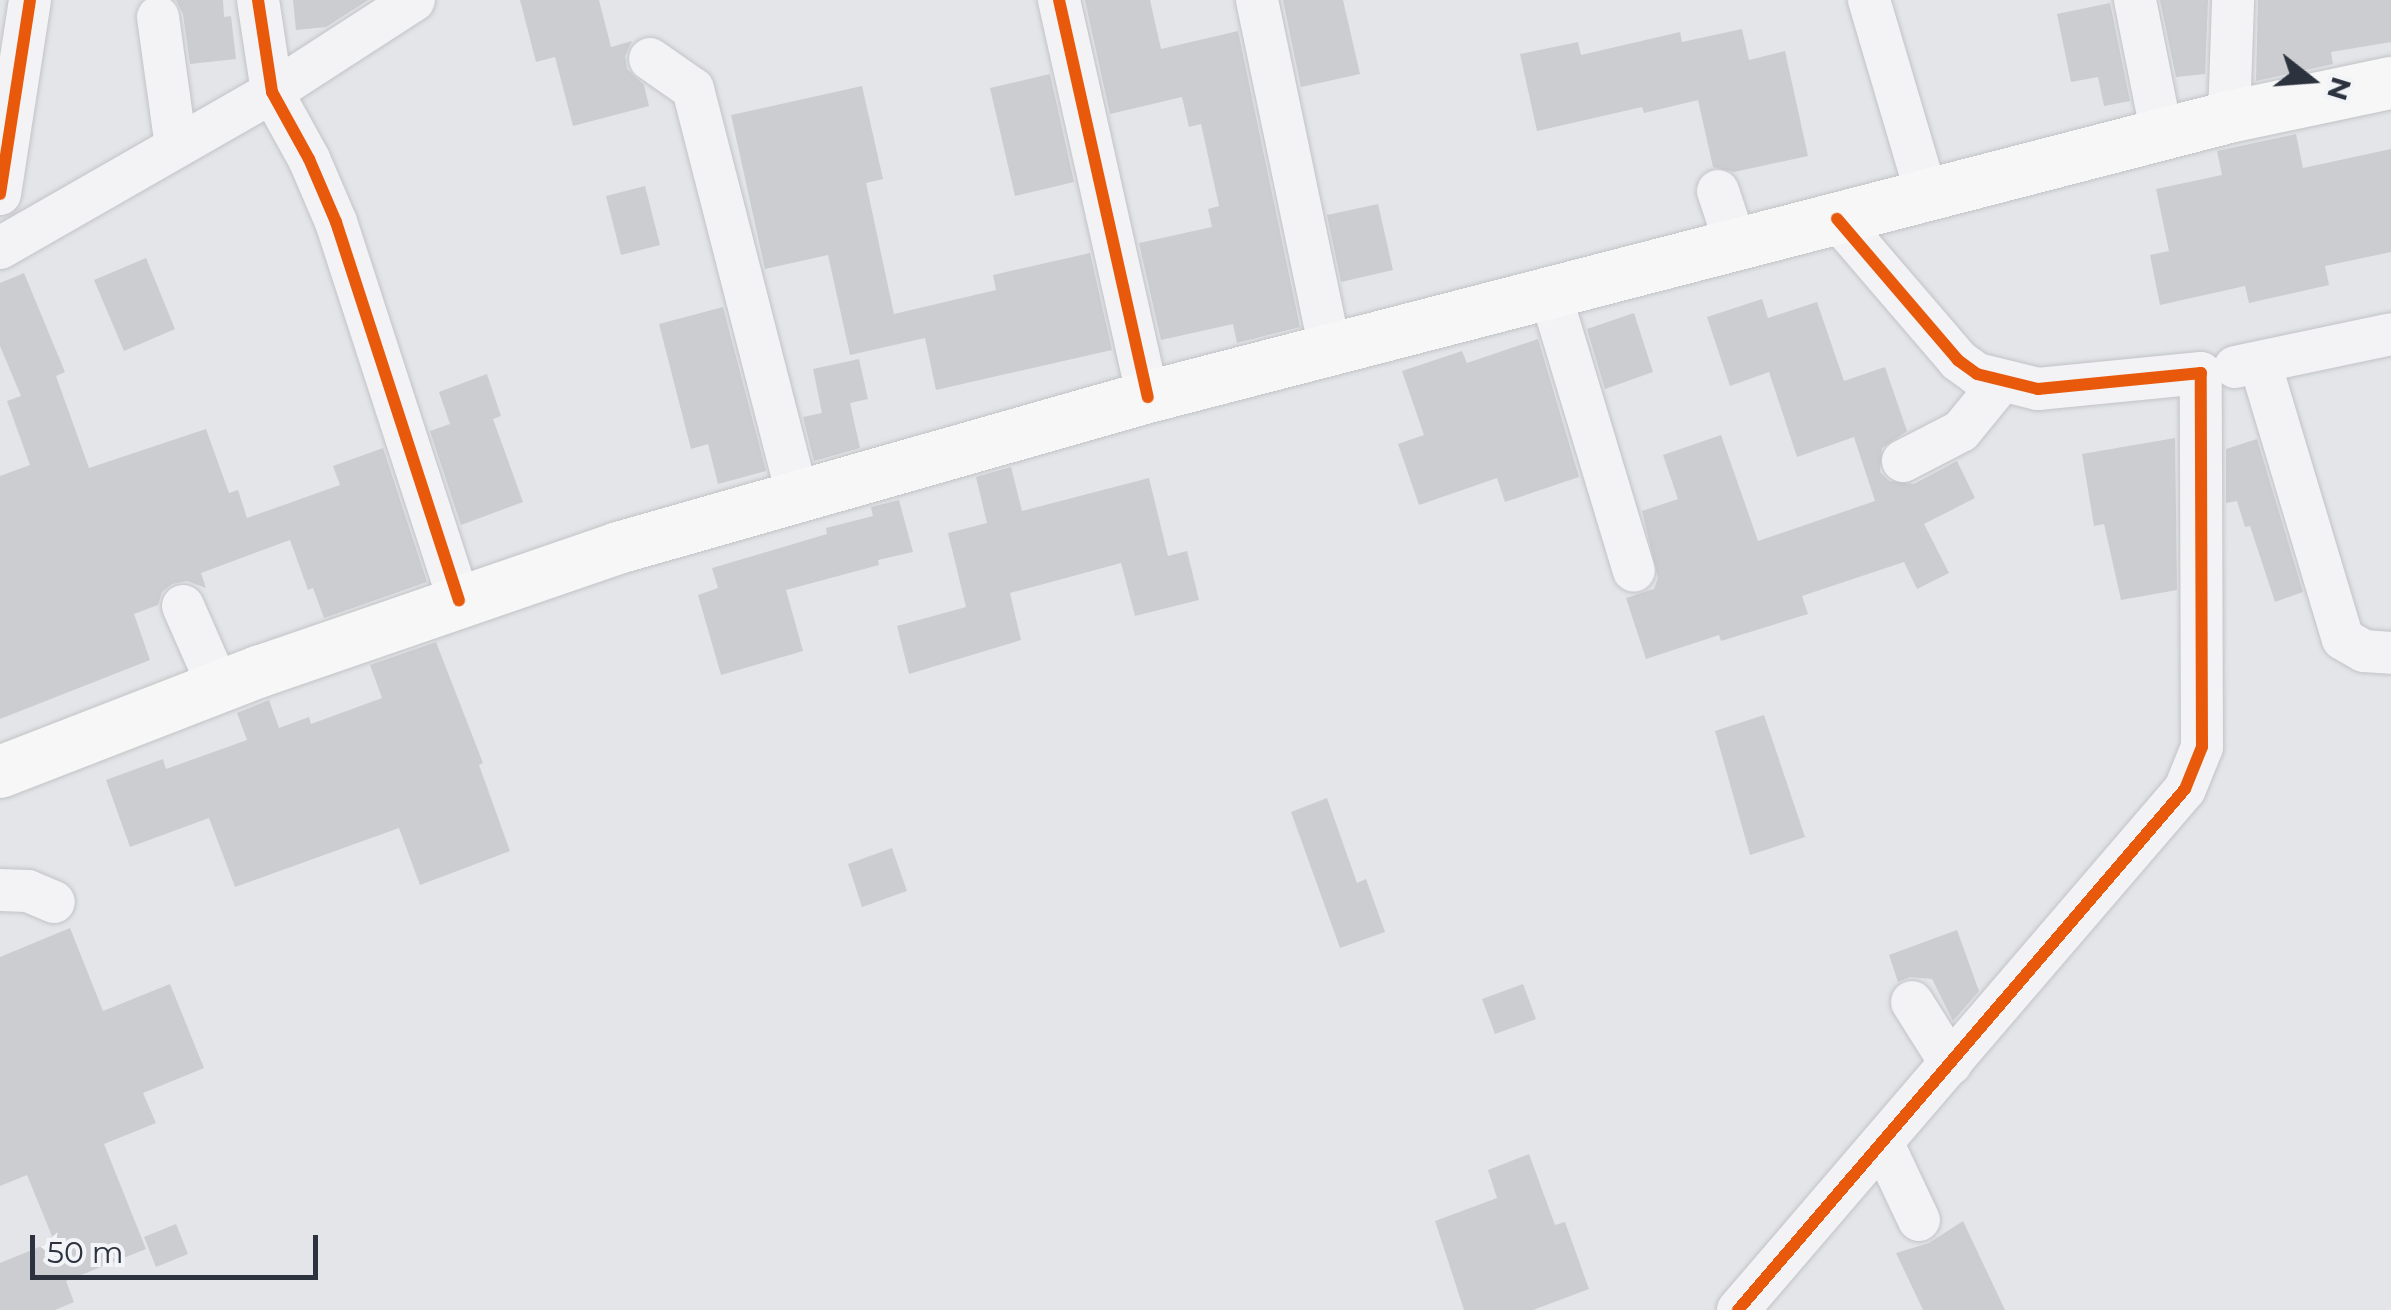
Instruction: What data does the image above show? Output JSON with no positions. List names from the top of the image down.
{
  "scale_bar": "50 m",
  "north": "right"
}
